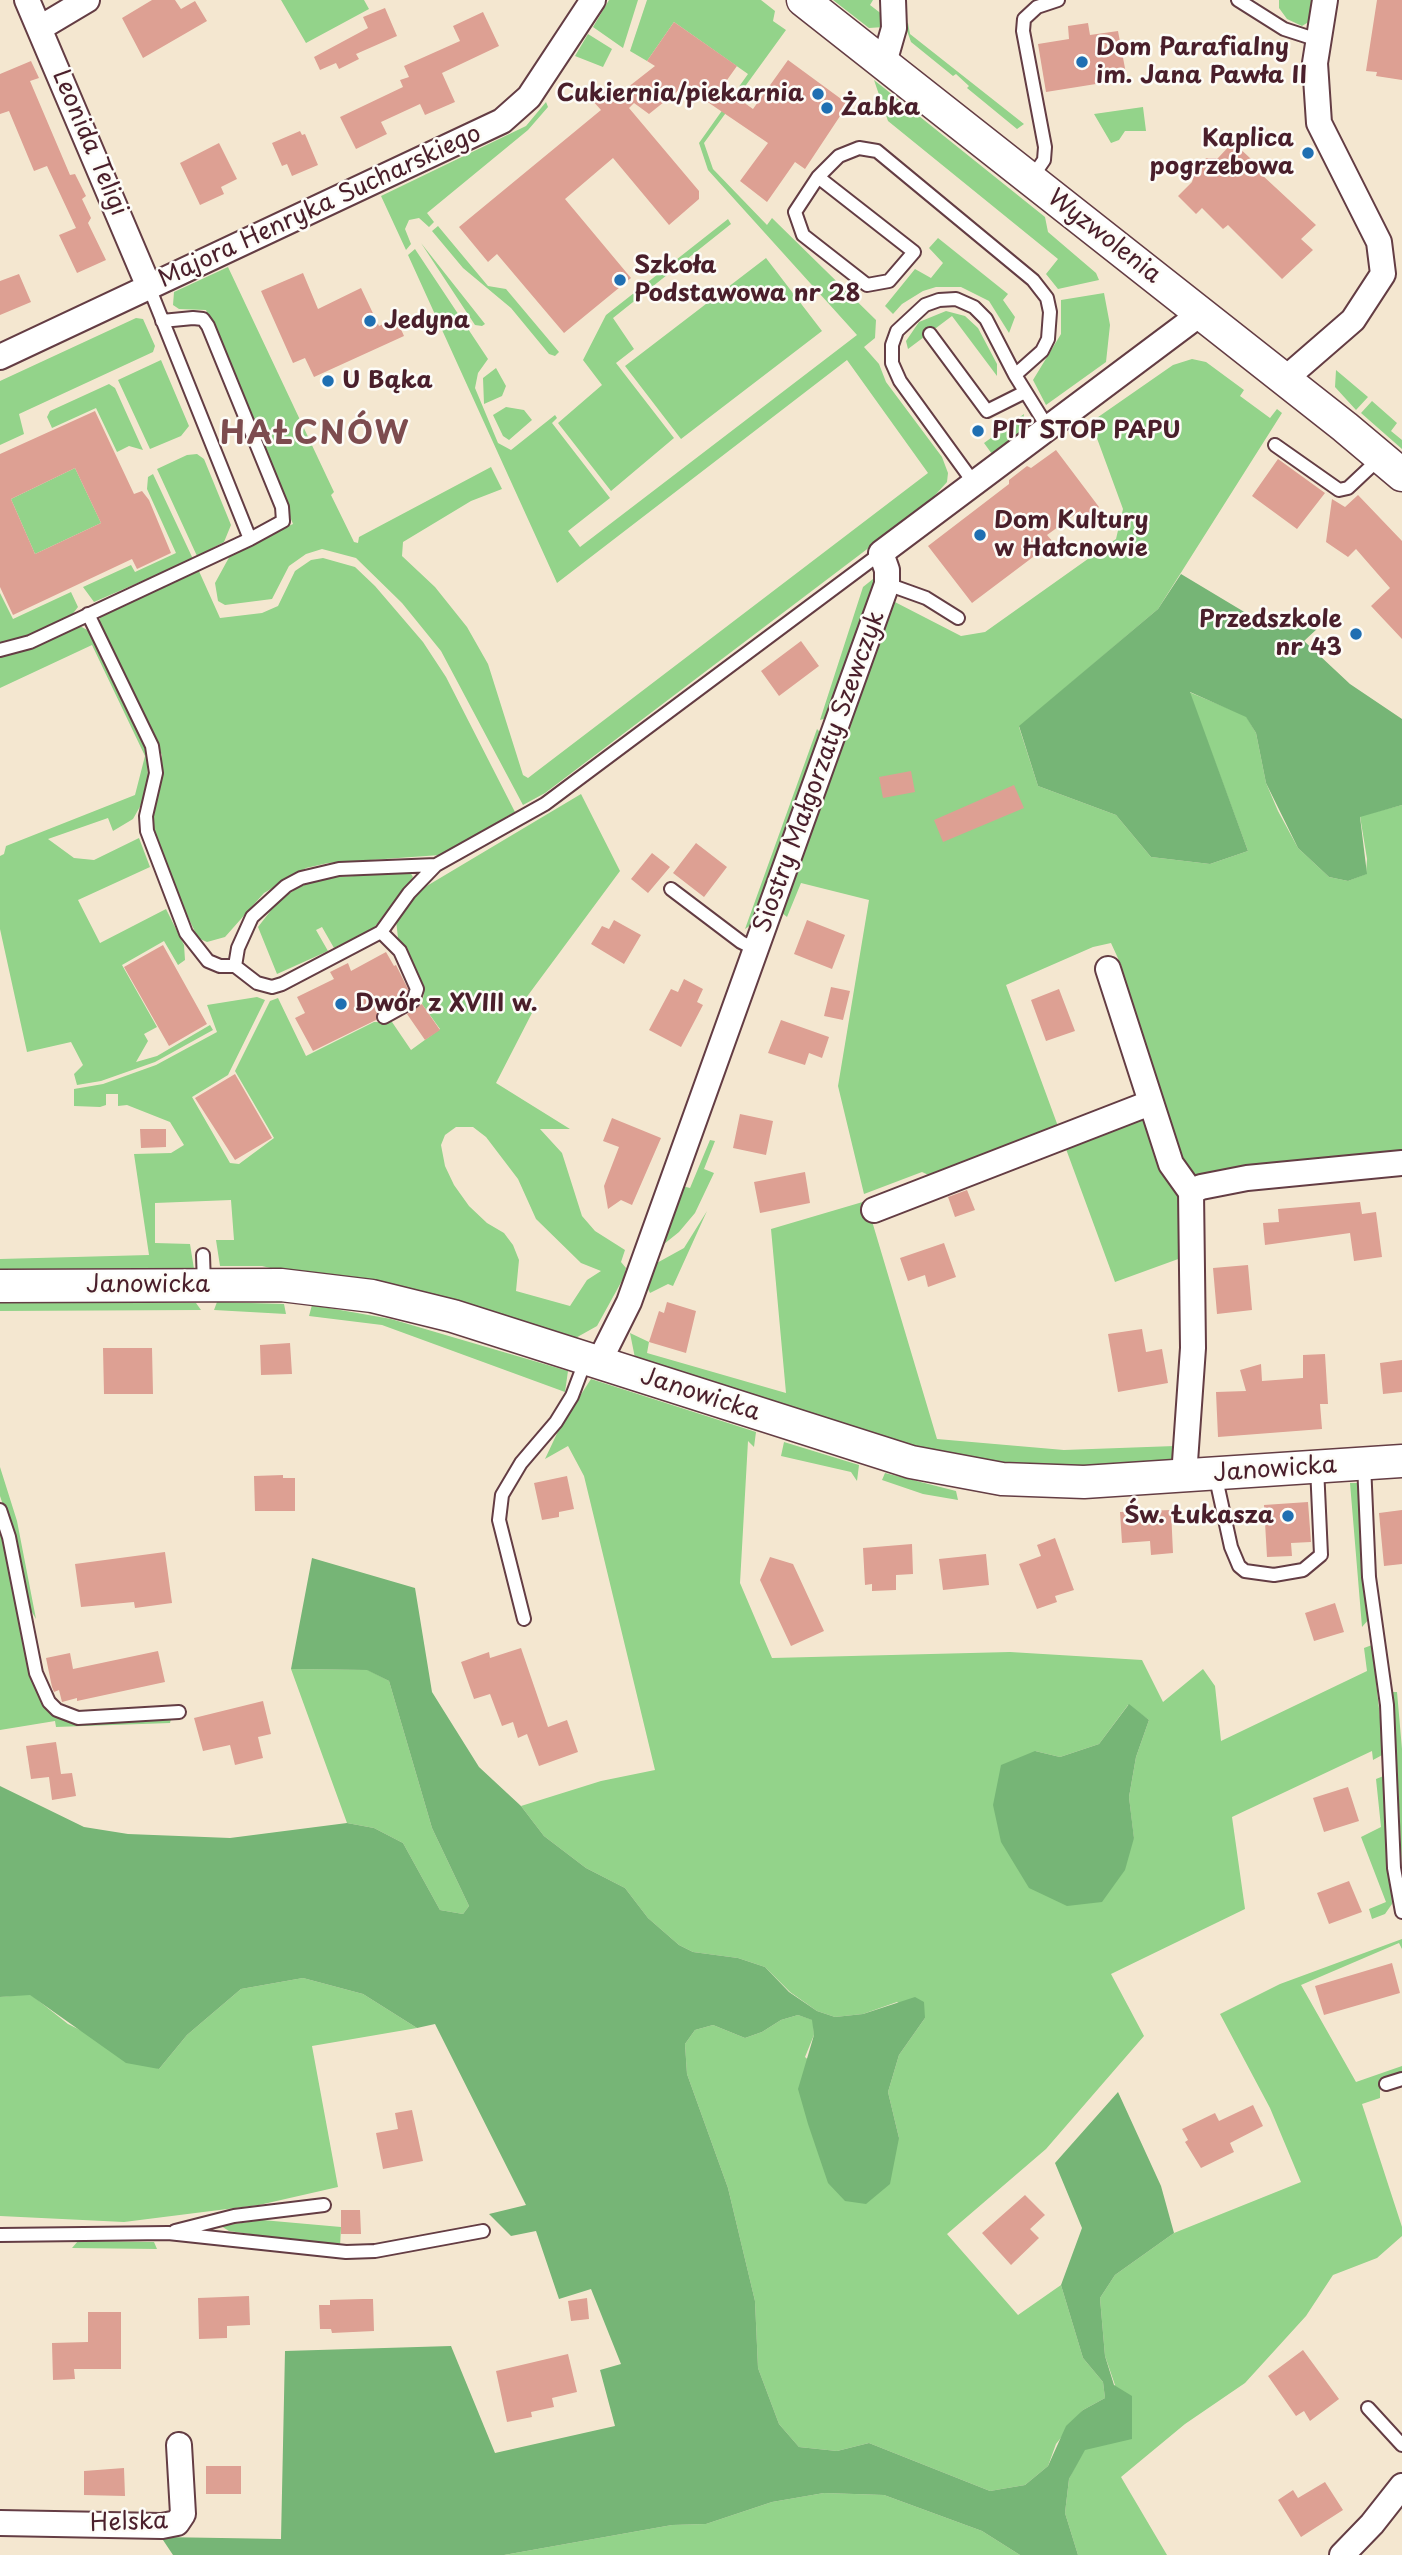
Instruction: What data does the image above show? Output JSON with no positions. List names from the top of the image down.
{
  "streets": {
    "street": [
      "Leonida Teligi",
      "Majora Henryka Sucharskiego",
      "Wyzwolenia",
      "Siostry Małgorzaty Szewczyk",
      "Janowicka",
      "Helska"
    ]
  },
  "crossings": [
    ["Leonida Teligi", "Majora Henryka Sucharskiego"],
    ["Siostry Małgorzaty Szewczyk", "Janowicka"]
  ],
  "districts": ["HAŁCNÓW"],
  "places": [
    "Dom Parafialny im. Jana Pawła II",
    "Cukiernia/piekarnia",
    "Żabka",
    "Kaplica pogrzebowa",
    "Szkoła Podstawowa nr 28",
    "Jedyna",
    "U Bąka",
    "PIT STOP PAPU",
    "Dom Kultury w Hałcnowie",
    "Przedszkole nr 43",
    "Dwór z XVIII w.",
    "Św. Łukasza"
  ]
}
